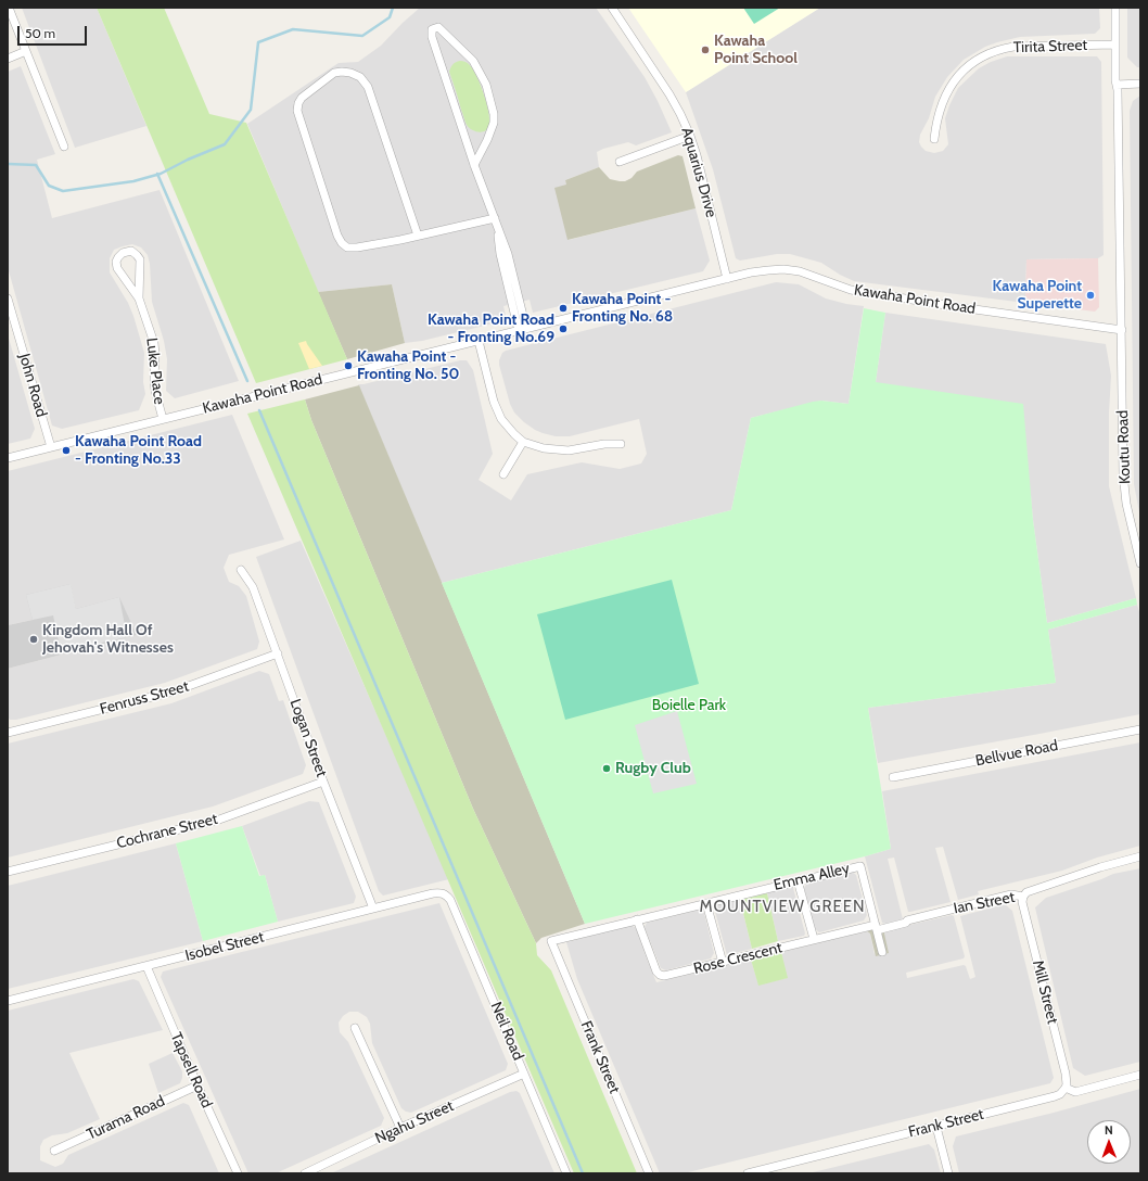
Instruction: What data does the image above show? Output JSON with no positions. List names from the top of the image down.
{
  "streets": {
    "street": [
      "Tirita Street",
      "Aquarius Drive",
      "Kawaha Point Road",
      "Luke Place",
      "John Road",
      "Koutu Road",
      "Fenruss Street",
      "Logan Street",
      "Bellvue Road",
      "Cochrane Street",
      "Emma Alley",
      "Ian Street",
      "Isobel Street",
      "Rose Crescent",
      "Mill Street",
      "Neil Road",
      "Frank Street",
      "Tapsell Road",
      "Turama Road",
      "Ngahu Street"
    ]
  },
  "crossings": [
    ["Aquarius Drive", "Kawaha Point Road"],
    ["Kawaha Point Road", "Luke Place"],
    ["Kawaha Point Road", "John Road"],
    ["Kawaha Point Road", "Koutu Road"],
    ["Fenruss Street", "Logan Street"],
    ["Logan Street", "Cochrane Street"],
    ["Logan Street", "Isobel Street"],
    ["Emma Alley", "Ian Street"],
    ["Emma Alley", "Rose Crescent"],
    ["Emma Alley", "Frank Street"],
    ["Ian Street", "Rose Crescent"],
    ["Ian Street", "Mill Street"],
    ["Isobel Street", "Neil Road"],
    ["Isobel Street", "Tapsell Road"],
    ["Mill Street", "Frank Street"],
    ["Neil Road", "Ngahu Street"],
    ["Tapsell Road", "Turama Road"]
  ],
  "districts": ["MOUNTVIEW GREEN"],
  "parks": ["Boielle Park"],
  "places": [
    "Kawaha Point School",
    "Kawaha Point Superette",
    "Kawaha Point - Fronting No. 68",
    "Kawaha Point Road - Fronting No.69",
    "Kawaha Point - Fronting No. 50",
    "Kawaha Point Road - Fronting No.33",
    "Kingdom Hall Of Jehovah's Witnesses",
    "Rugby Club"
  ],
  "scale_bar": "50 m",
  "north": "top"
}
